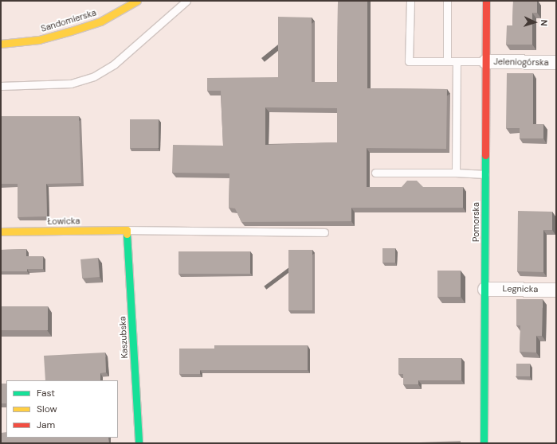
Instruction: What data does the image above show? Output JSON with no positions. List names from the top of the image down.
{
  "streets": {
    "street": [
      "Sandomierska",
      "Jeleniogórska",
      "Łowicka",
      "Pomorska",
      "Legnicka",
      "Kaszubska"
    ]
  },
  "crossings": [
    ["Jeleniogórska", "Pomorska"],
    ["Łowicka", "Kaszubska"],
    ["Pomorska", "Legnicka"]
  ],
  "legend": ["Fast", "Slow", "Jam"],
  "north": "right"
}
